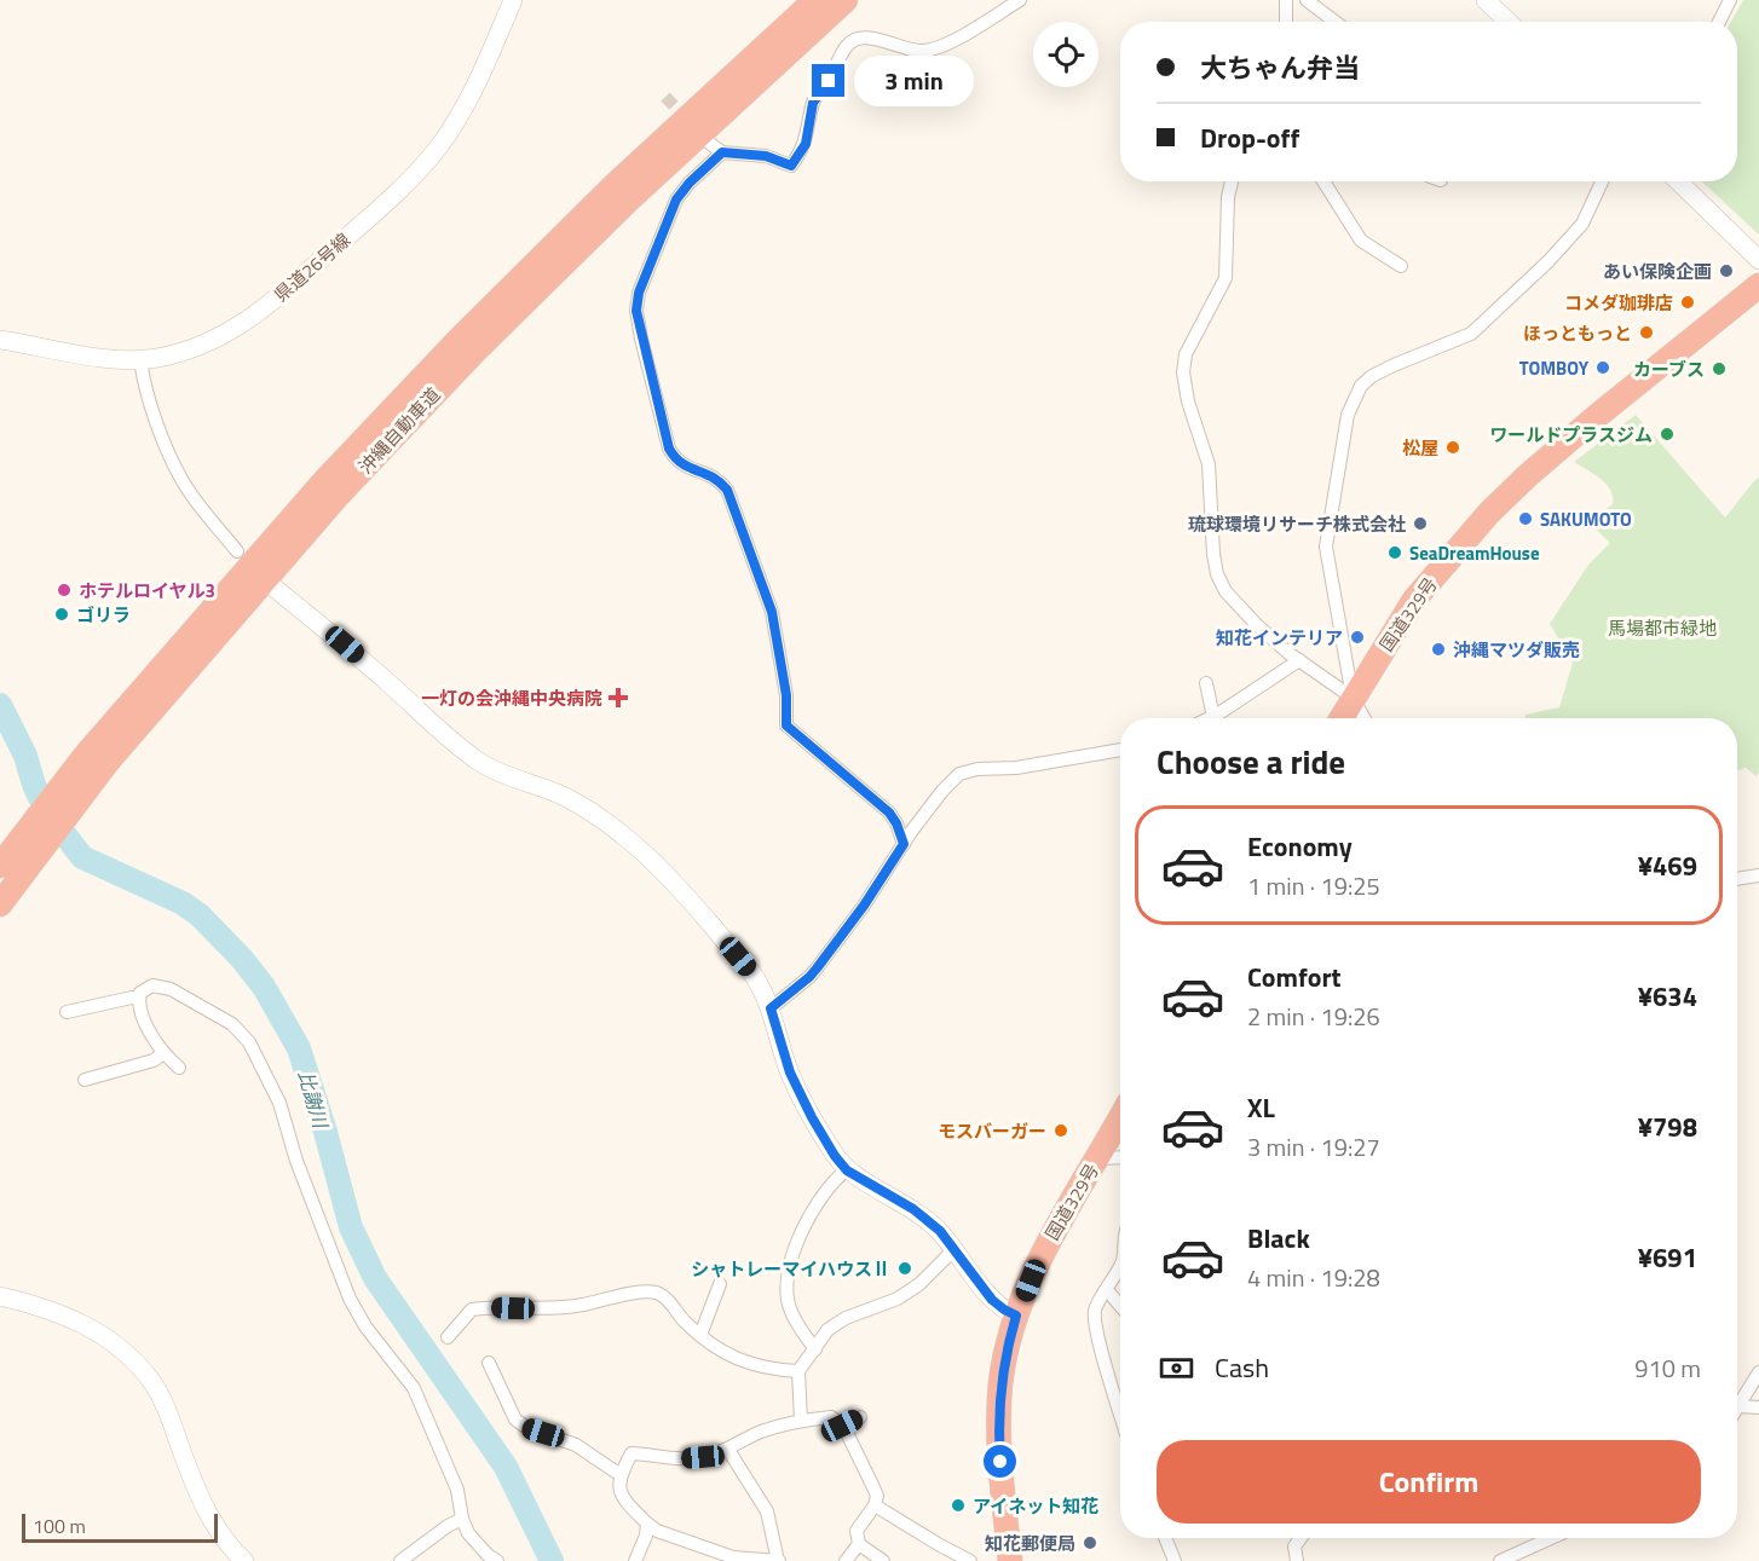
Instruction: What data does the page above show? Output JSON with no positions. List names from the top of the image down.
{
  "streets": {
    "highway": ["沖縄自動車道", "国道329号"],
    "street": ["県道26号線"]
  },
  "water": ["比謝川"],
  "parks": ["馬場都市緑地"],
  "places": {
    "other": [
      "あい保険企画",
      "コメダ珈琲店",
      "ほっともっと",
      "TOMBOY",
      "カーブス",
      "ワールドプラスジム",
      "松屋",
      "SAKUMOTO",
      "琉球環境リサーチ株式会社",
      "SeaDreamHouse",
      "ホテルロイヤル3",
      "ゴリラ",
      "知花インテリア",
      "沖縄マツダ販売",
      "モスバーガー",
      "シャトレーマイハウスⅡ",
      "アイネット知花",
      "知花郵便局"
    ],
    "health": ["一灯の会沖縄中央病院"]
  },
  "scale_bar": "100 m",
  "page": {
    "banner": ["大ちゃん弁当", "Drop-off"],
    "bubble": "3 min",
    "heading": "Choose a ride",
    "list": [
      {
        "name": "Economy",
        "note": "1 min · 19:25",
        "value": "¥469"
      },
      {
        "name": "Comfort",
        "note": "2 min · 19:26",
        "value": "¥634"
      },
      {
        "name": "XL",
        "note": "3 min · 19:27",
        "value": "¥798"
      },
      {
        "name": "Black",
        "note": "4 min · 19:28",
        "value": "¥691"
      }
    ],
    "pay": ["Cash", "910 m"],
    "buttons": "Confirm",
    "scale": "100 m"
  }
}
